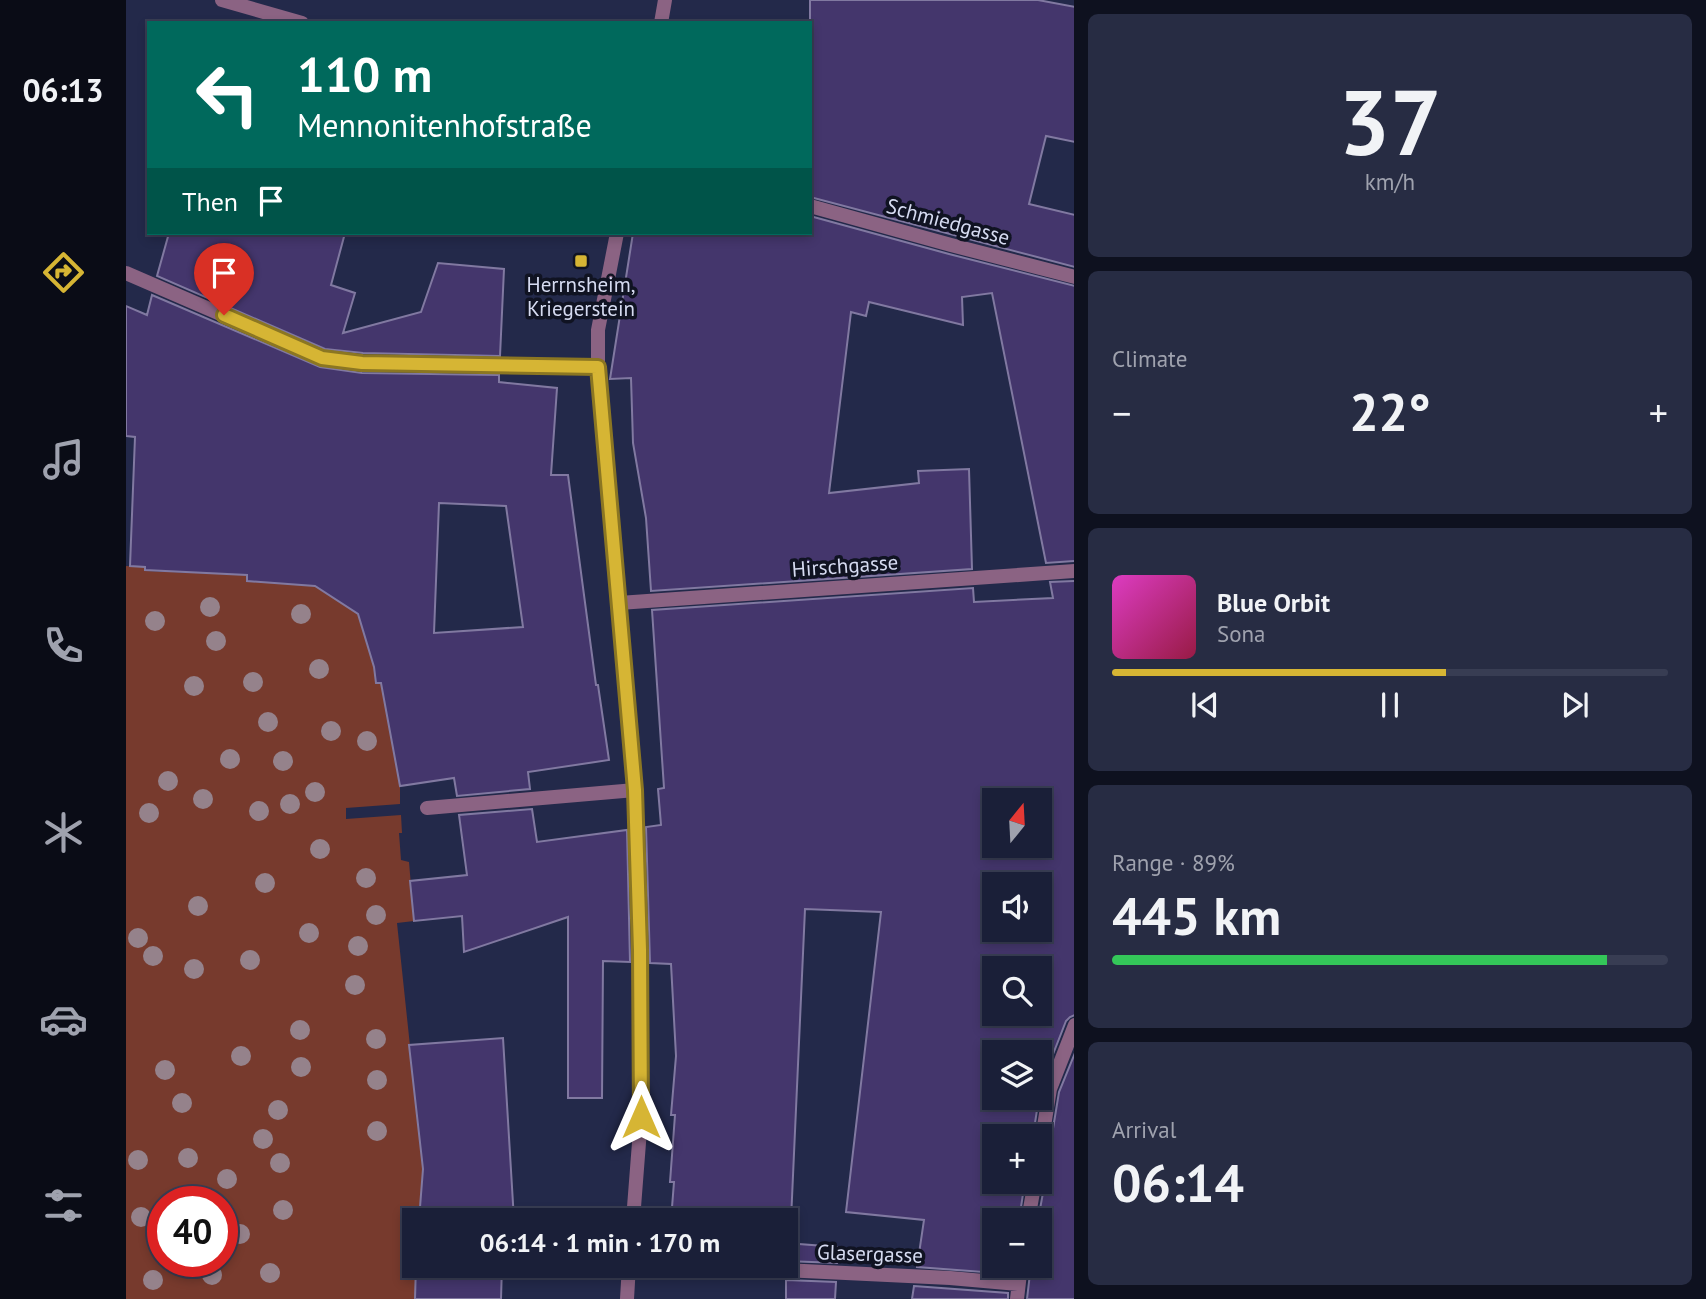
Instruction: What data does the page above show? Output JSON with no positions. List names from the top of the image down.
{
  "streets": {
    "street": ["Schmiedgasse", "Hirschgasse", "Glasergasse"]
  },
  "places": {
    "transit": ["Herrnsheim, Kriegerstein"]
  },
  "north": "top",
  "page": {
    "tabs": "06:13",
    "tile": [
      ["37", "km/h"],
      "Climate",
      ["Range · 89%", "445 km"],
      ["Arrival", "06:14"]
    ],
    "turn": ["110 m", "Mennonitenhofstraße"],
    "then": "Then",
    "heat": ["−", "22°", "+"],
    "song": ["Blue Orbit", "Sona"],
    "map_buttons": ["+", "−"],
    "limit": "40",
    "trip": "06:14 · 1 min · 170 m"
  }
}
